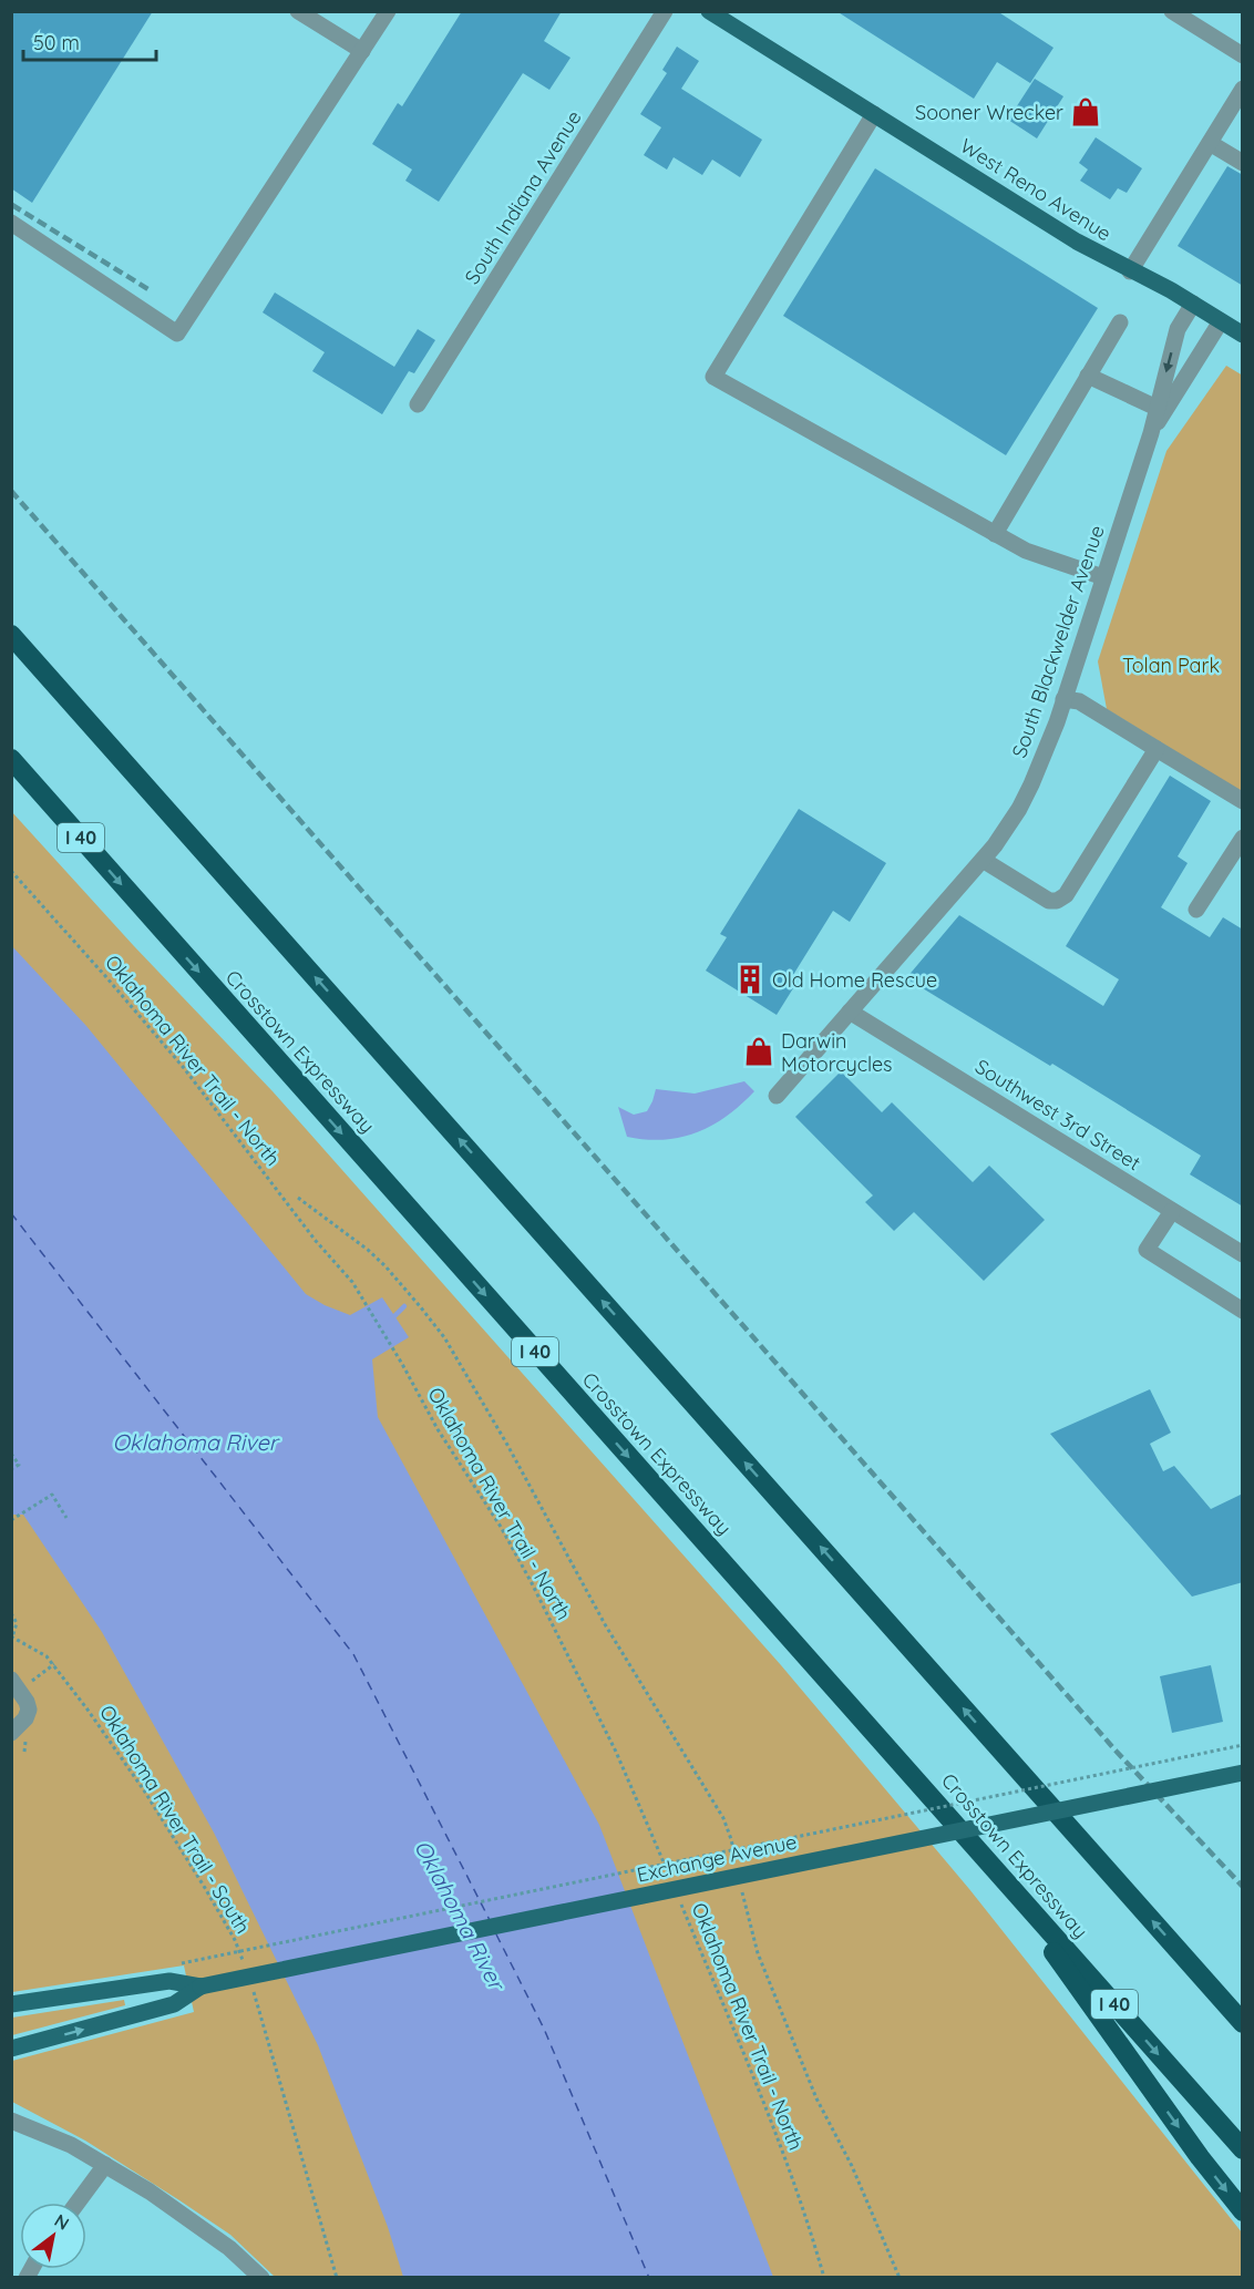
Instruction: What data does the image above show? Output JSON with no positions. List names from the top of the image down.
{
  "streets": {
    "highway": ["I 40", "Crosstown Expressway"],
    "main road": ["West Reno Avenue", "Exchange Avenue"],
    "street": ["South Indiana Avenue", "South Blackwelder Avenue", "Southwest 3rd Street"],
    "path": ["Oklahoma River Trail - North", "Oklahoma River Trail - South"]
  },
  "crossings": [
    ["West Reno Avenue", "South Blackwelder Avenue"],
    ["South Blackwelder Avenue", "Southwest 3rd Street"]
  ],
  "water": ["Oklahoma River"],
  "parks": ["Tolan Park"],
  "places": {
    "shop": ["Sooner Wrecker", "Darwin Motorcycles"],
    "building": ["Old Home Rescue"]
  },
  "scale_bar": "50 m",
  "north": "top right"
}
